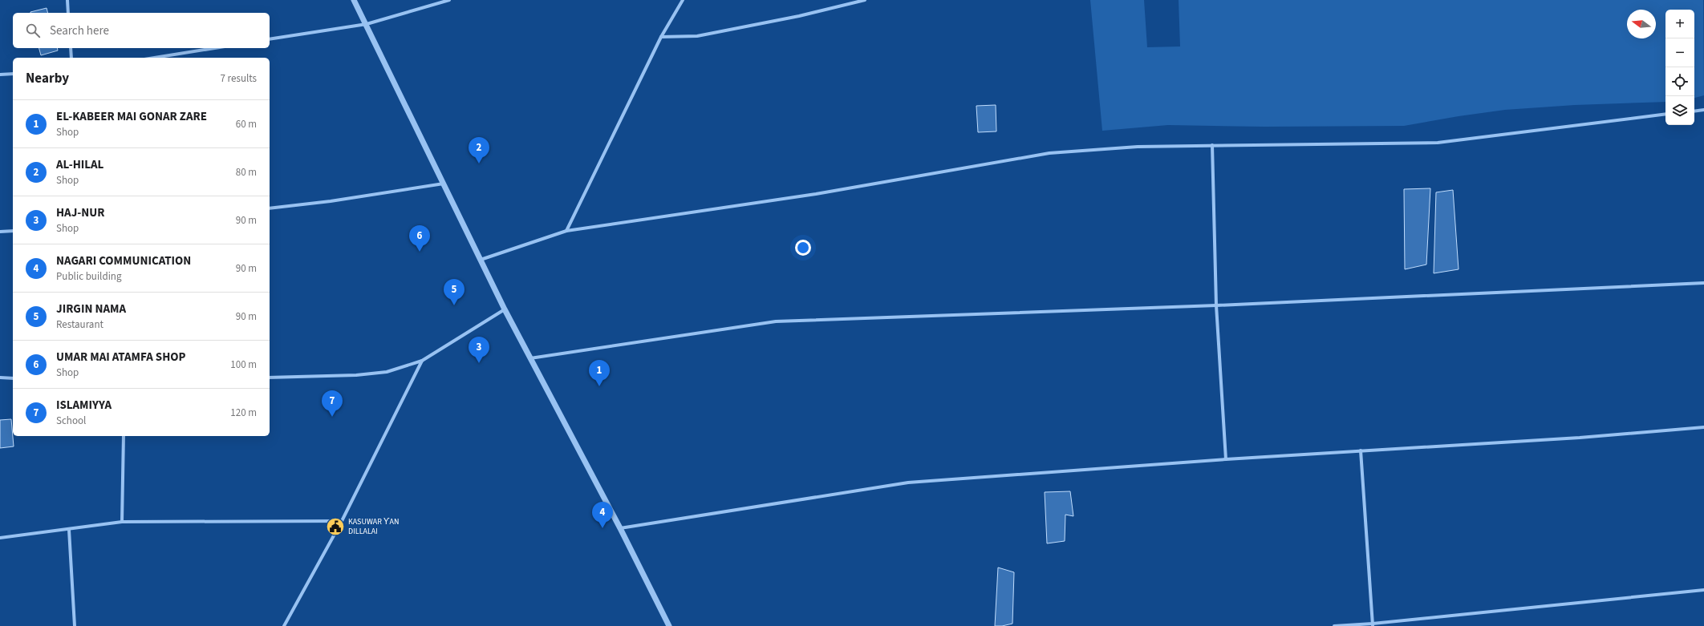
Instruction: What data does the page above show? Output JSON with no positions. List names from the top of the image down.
{
  "places": {
    "public building": ["KASUWAR ƳAN DILLALAI"]
  },
  "north": "left",
  "page": {
    "map_buttons": ["+", "−"],
    "search": "Search here",
    "heading": ["Nearby", "7 results"],
    "list": [
      {
        "mark": "1",
        "name": "EL-KABEER MAI GONAR ZARE",
        "note": "Shop",
        "value": "60 m"
      },
      {
        "mark": "2",
        "name": "AL-HILAL",
        "note": "Shop",
        "value": "80 m"
      },
      {
        "mark": "3",
        "name": "HAJ-NUR",
        "note": "Shop",
        "value": "90 m"
      },
      {
        "mark": "4",
        "name": "NAGARI COMMUNICATION",
        "note": "Public building",
        "value": "90 m"
      },
      {
        "mark": "5",
        "name": "JIRGIN NAMA",
        "note": "Restaurant",
        "value": "90 m"
      },
      {
        "mark": "6",
        "name": "UMAR MAI ATAMFA SHOP",
        "note": "Shop",
        "value": "100 m"
      },
      {
        "mark": "7",
        "name": "ISLAMIYYA",
        "note": "School",
        "value": "120 m"
      }
    ],
    "pins": [
      "2",
      "6",
      "5",
      "3",
      "1",
      "7",
      "4"
    ]
  }
}
